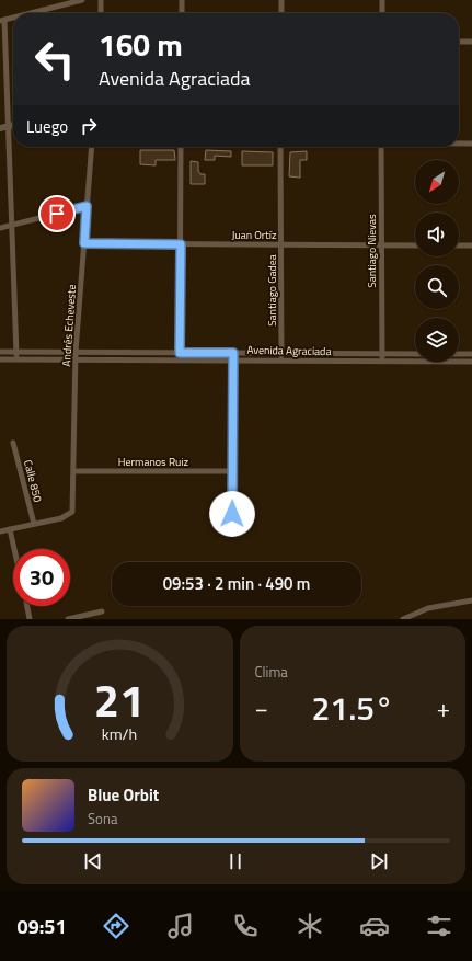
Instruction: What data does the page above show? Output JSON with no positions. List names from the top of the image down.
{
  "streets": {
    "street": [
      "Juan Ortíz",
      "Santiago Nievas",
      "Santiago Gadea",
      "Andrés Echeveste",
      "Avenida Agraciada",
      "Hermanos Ruiz",
      "Calle 850"
    ]
  },
  "crossings": [
    ["Juan Ortíz", "Santiago Nievas"],
    ["Juan Ortíz", "Santiago Gadea"],
    ["Juan Ortíz", "Andrés Echeveste"],
    ["Santiago Nievas", "Avenida Agraciada"],
    ["Santiago Gadea", "Avenida Agraciada"],
    ["Andrés Echeveste", "Avenida Agraciada"],
    ["Andrés Echeveste", "Hermanos Ruiz"],
    ["Andrés Echeveste", "Calle 850"]
  ],
  "north": "bottom left",
  "page": {
    "turn": ["160 m", "Avenida Agraciada"],
    "then": "Luego",
    "limit": "30",
    "trip": "09:53 · 2 min · 490 m",
    "tile": "Clima",
    "heat": ["−", "21.5°", "+"],
    "song": ["Blue Orbit", "Sona"],
    "tabs": "09:51",
    "gauge": ["21", "km/h"]
  }
}
